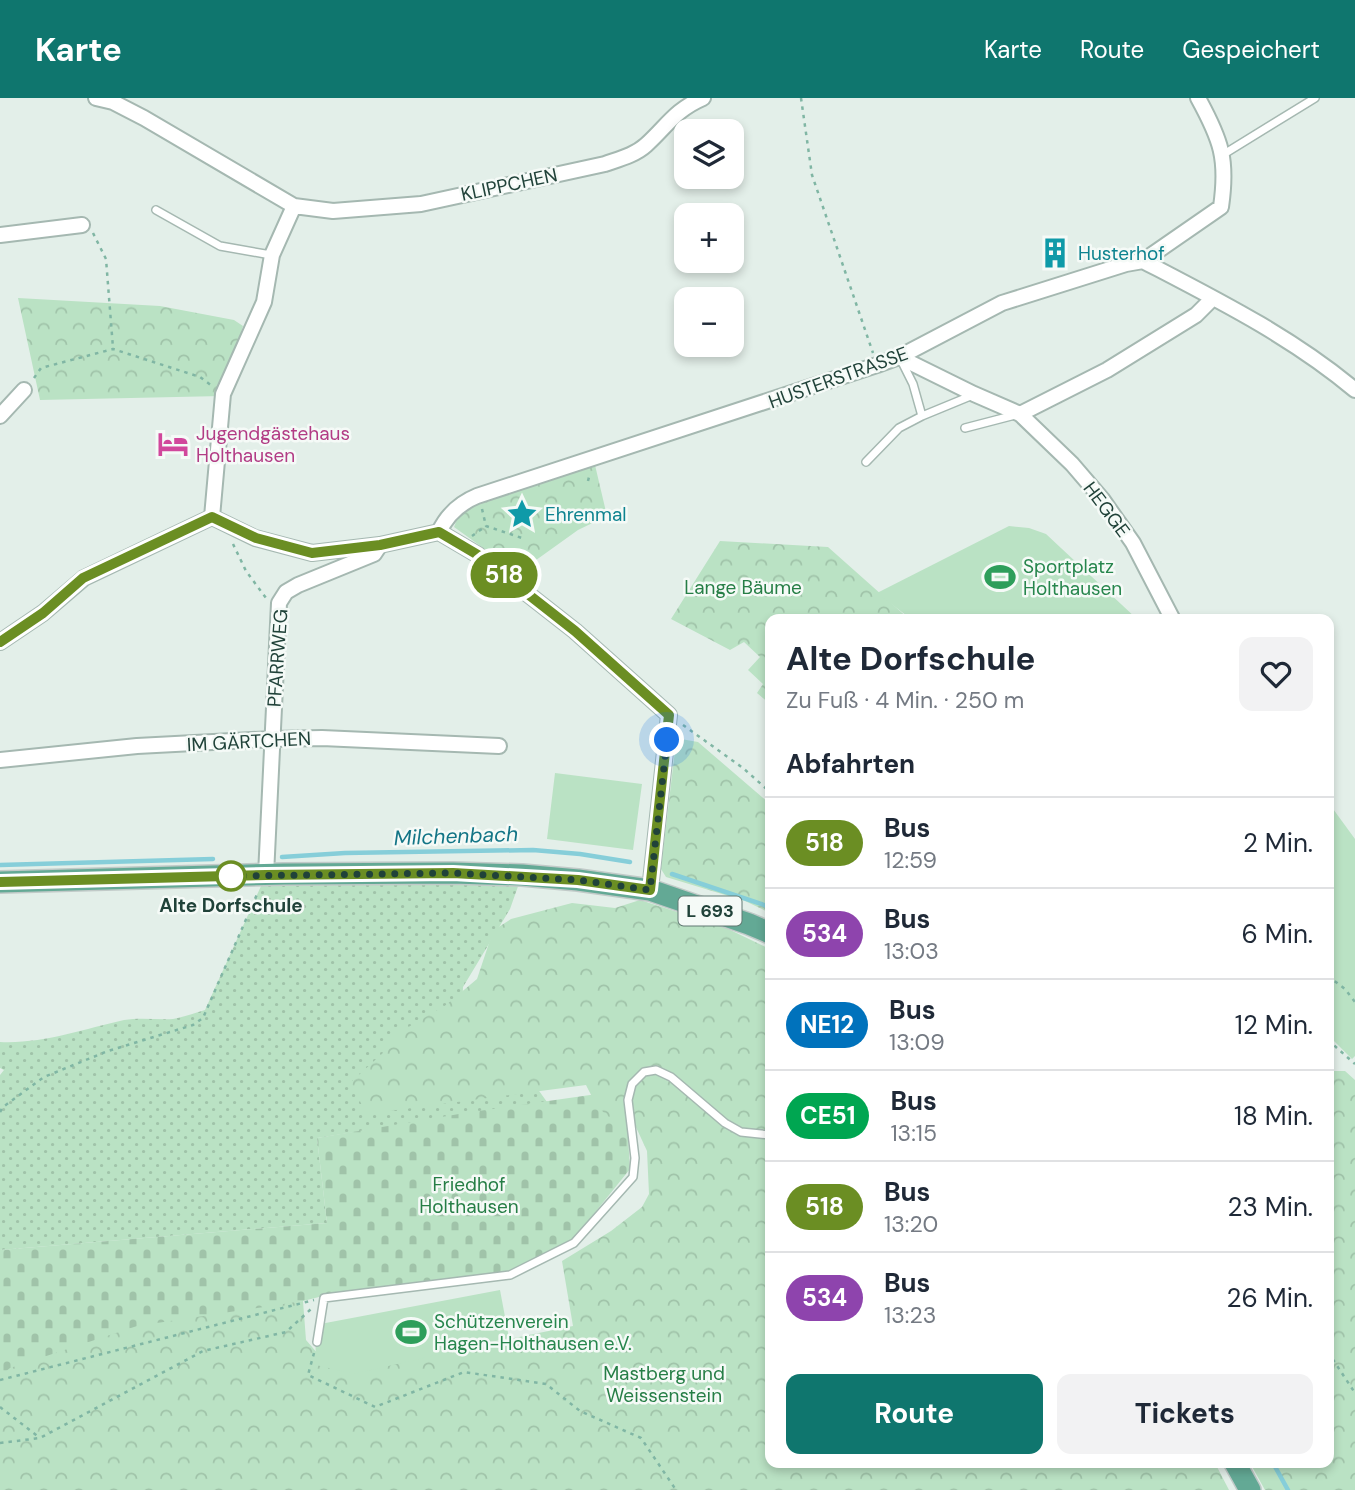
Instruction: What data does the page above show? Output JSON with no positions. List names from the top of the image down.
{
  "streets": {
    "main road": ["L 693"],
    "street": [
      "KLIPPCHEN",
      "HUSTERSTRASSE",
      "HEGGE",
      "PFARRWEG",
      "IM GÄRTCHEN"
    ]
  },
  "crossings": [
    ["HUSTERSTRASSE", "HEGGE"],
    ["PFARRWEG", "IM GÄRTCHEN"],
    ["PFARRWEG", "L 693"]
  ],
  "water": ["Milchenbach"],
  "parks": ["Lange Bäume", "Friedhof Holthausen", "Mastberg und Weissenstein"],
  "places": {
    "building": ["Husterhof"],
    "hotel": ["Jugendgästehaus Holthausen"],
    "place": ["Ehrenmal"],
    "sports": ["Sportplatz Holthausen", "Schützenverein Hagen-Holthausen e.V."],
    "other": ["Alte Dorfschule"]
  },
  "lines": ["bus line 518"],
  "page": {
    "header": "Karte",
    "nav": ["Karte", "Route", "Gespeichert"],
    "on_map": "518",
    "map_buttons": ["+", "−"],
    "heading": [
      ["Alte Dorfschule", "Zu Fuß · 4 Min. · 250 m"],
      "Abfahrten"
    ],
    "list": [
      {
        "mark": "518",
        "name": "Bus",
        "note": "12:59",
        "value": "2 Min."
      },
      {
        "mark": "534",
        "name": "Bus",
        "note": "13:03",
        "value": "6 Min."
      },
      {
        "mark": "NE12",
        "name": "Bus",
        "note": "13:09",
        "value": "12 Min."
      },
      {
        "mark": "CE51",
        "name": "Bus",
        "note": "13:15",
        "value": "18 Min."
      },
      {
        "mark": "518",
        "name": "Bus",
        "note": "13:20",
        "value": "23 Min."
      },
      {
        "mark": "534",
        "name": "Bus",
        "note": "13:23",
        "value": "26 Min."
      }
    ],
    "buttons": ["Route", "Tickets"]
  }
}
